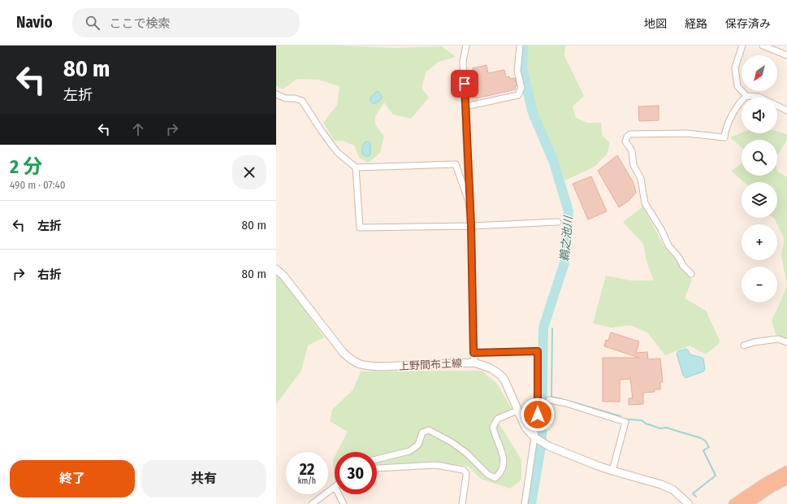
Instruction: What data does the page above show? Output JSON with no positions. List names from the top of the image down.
{
  "streets": {
    "main road": ["上野間布土線"]
  },
  "water": ["鵜之池川"],
  "north": "bottom left",
  "page": {
    "header": "Navio",
    "search": "ここで検索",
    "nav": ["地図", "経路", "保存済み"],
    "turn": ["80 m", "左折"],
    "map_buttons": ["+", "−"],
    "heading": ["2 分", "490 m · 07:40"],
    "list": [
      {
        "name": "左折",
        "value": "80 m"
      },
      {
        "name": "右折",
        "value": "80 m"
      }
    ],
    "speed": "22 km/h",
    "limit": "30",
    "buttons": ["終了", "共有"]
  }
}
